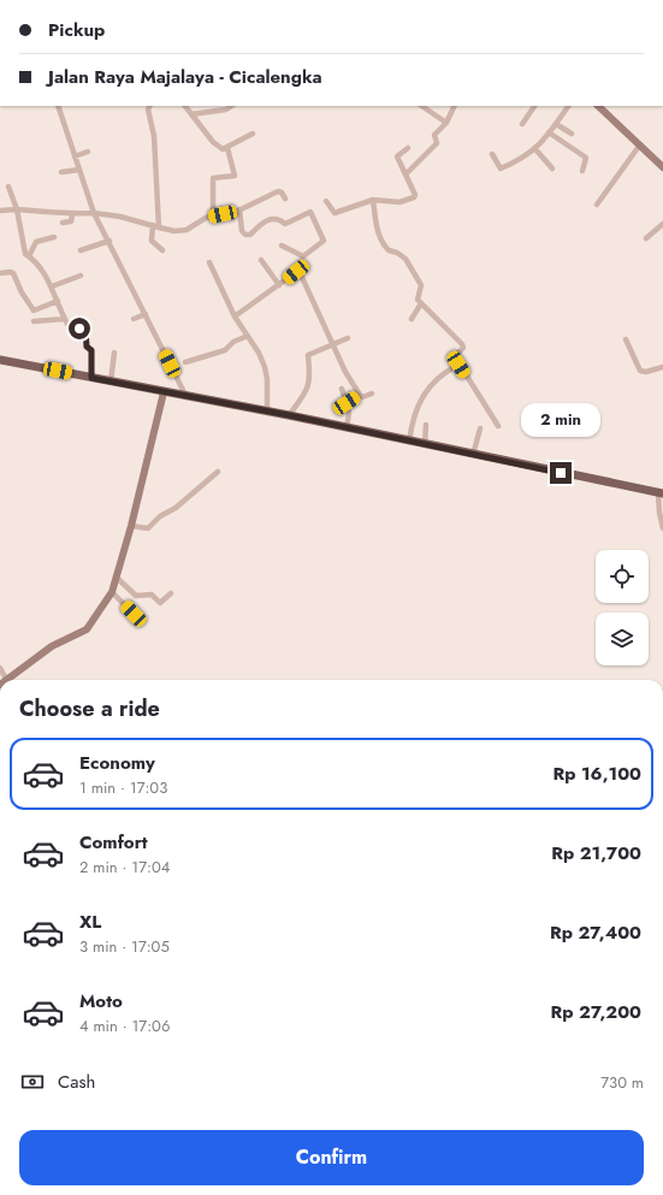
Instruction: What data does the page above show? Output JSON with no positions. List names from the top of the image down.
{
  "page": {
    "banner": ["Pickup", "Jalan Raya Majalaya - Cicalengka"],
    "bubble": "2 min",
    "heading": "Choose a ride",
    "list": [
      {
        "name": "Economy",
        "note": "1 min · 17:03",
        "value": "Rp 16,100"
      },
      {
        "name": "Comfort",
        "note": "2 min · 17:04",
        "value": "Rp 21,700"
      },
      {
        "name": "XL",
        "note": "3 min · 17:05",
        "value": "Rp 27,400"
      },
      {
        "name": "Moto",
        "note": "4 min · 17:06",
        "value": "Rp 27,200"
      }
    ],
    "pay": ["Cash", "730 m"],
    "buttons": "Confirm"
  }
}
